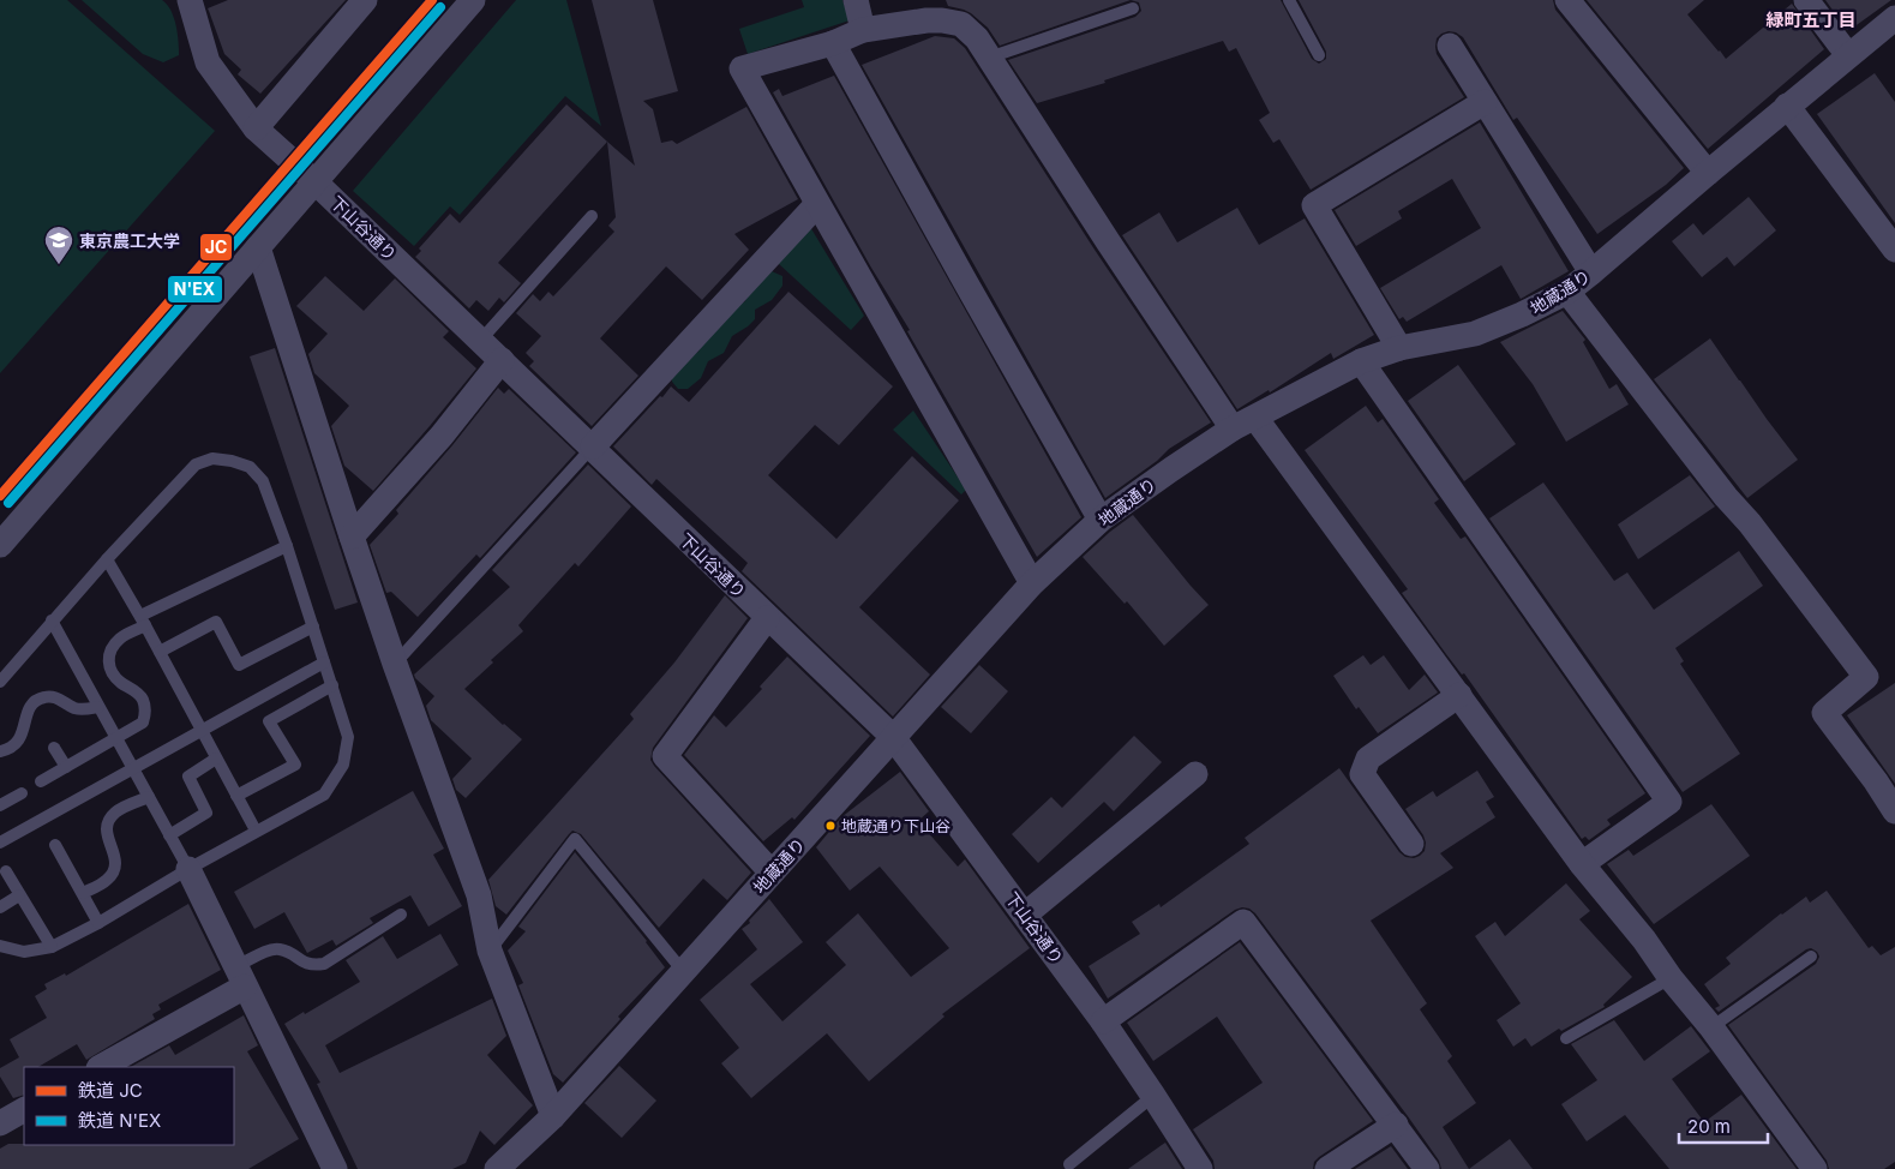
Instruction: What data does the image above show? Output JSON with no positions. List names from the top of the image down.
{
  "streets": {
    "street": ["下山谷通り", "地蔵通り"]
  },
  "crossings": [
    ["下山谷通り", "地蔵通り"]
  ],
  "districts": ["緑町五丁目"],
  "places": {
    "school or university": ["東京農工大学"],
    "other": ["地蔵通り下山谷"]
  },
  "lines": ["rail line JC", "rail line N'EX"],
  "legend": ["鉄道 JC", "鉄道 N'EX"],
  "scale_bar": "20 m"
}
